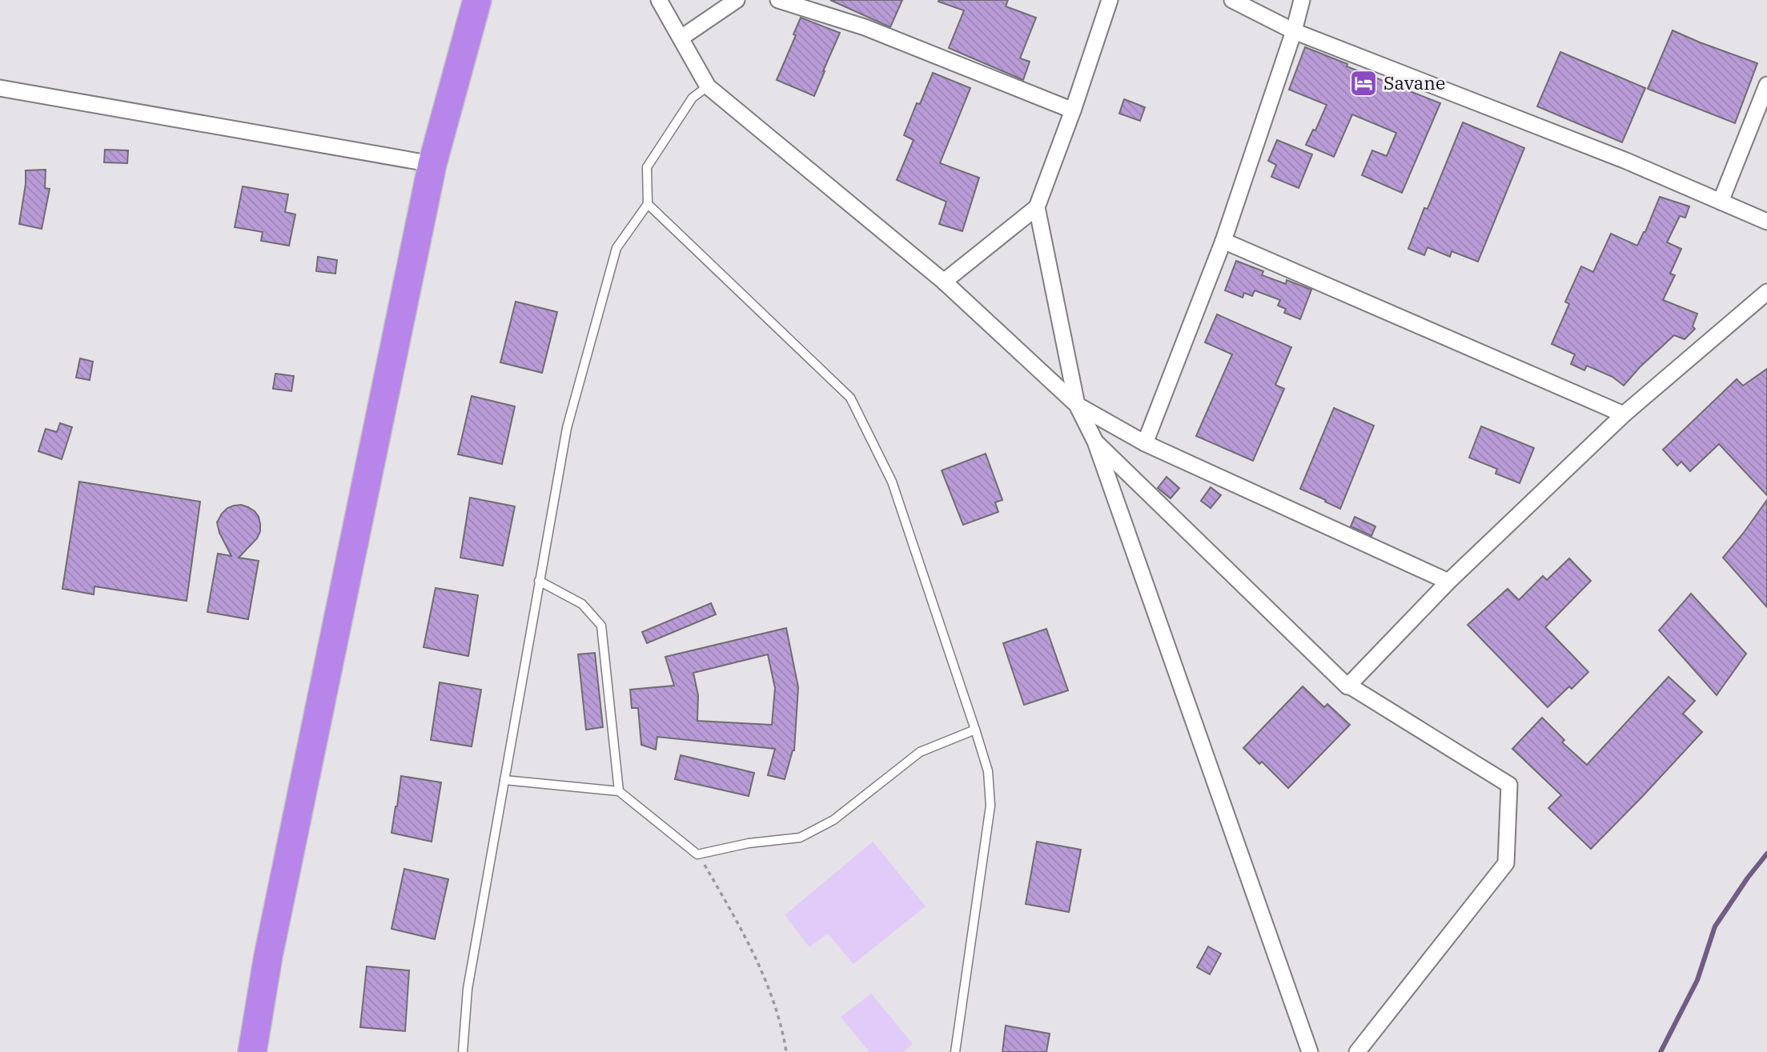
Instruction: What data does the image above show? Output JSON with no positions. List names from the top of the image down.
{
  "places": {
    "hotel": ["Savane"]
  }
}
